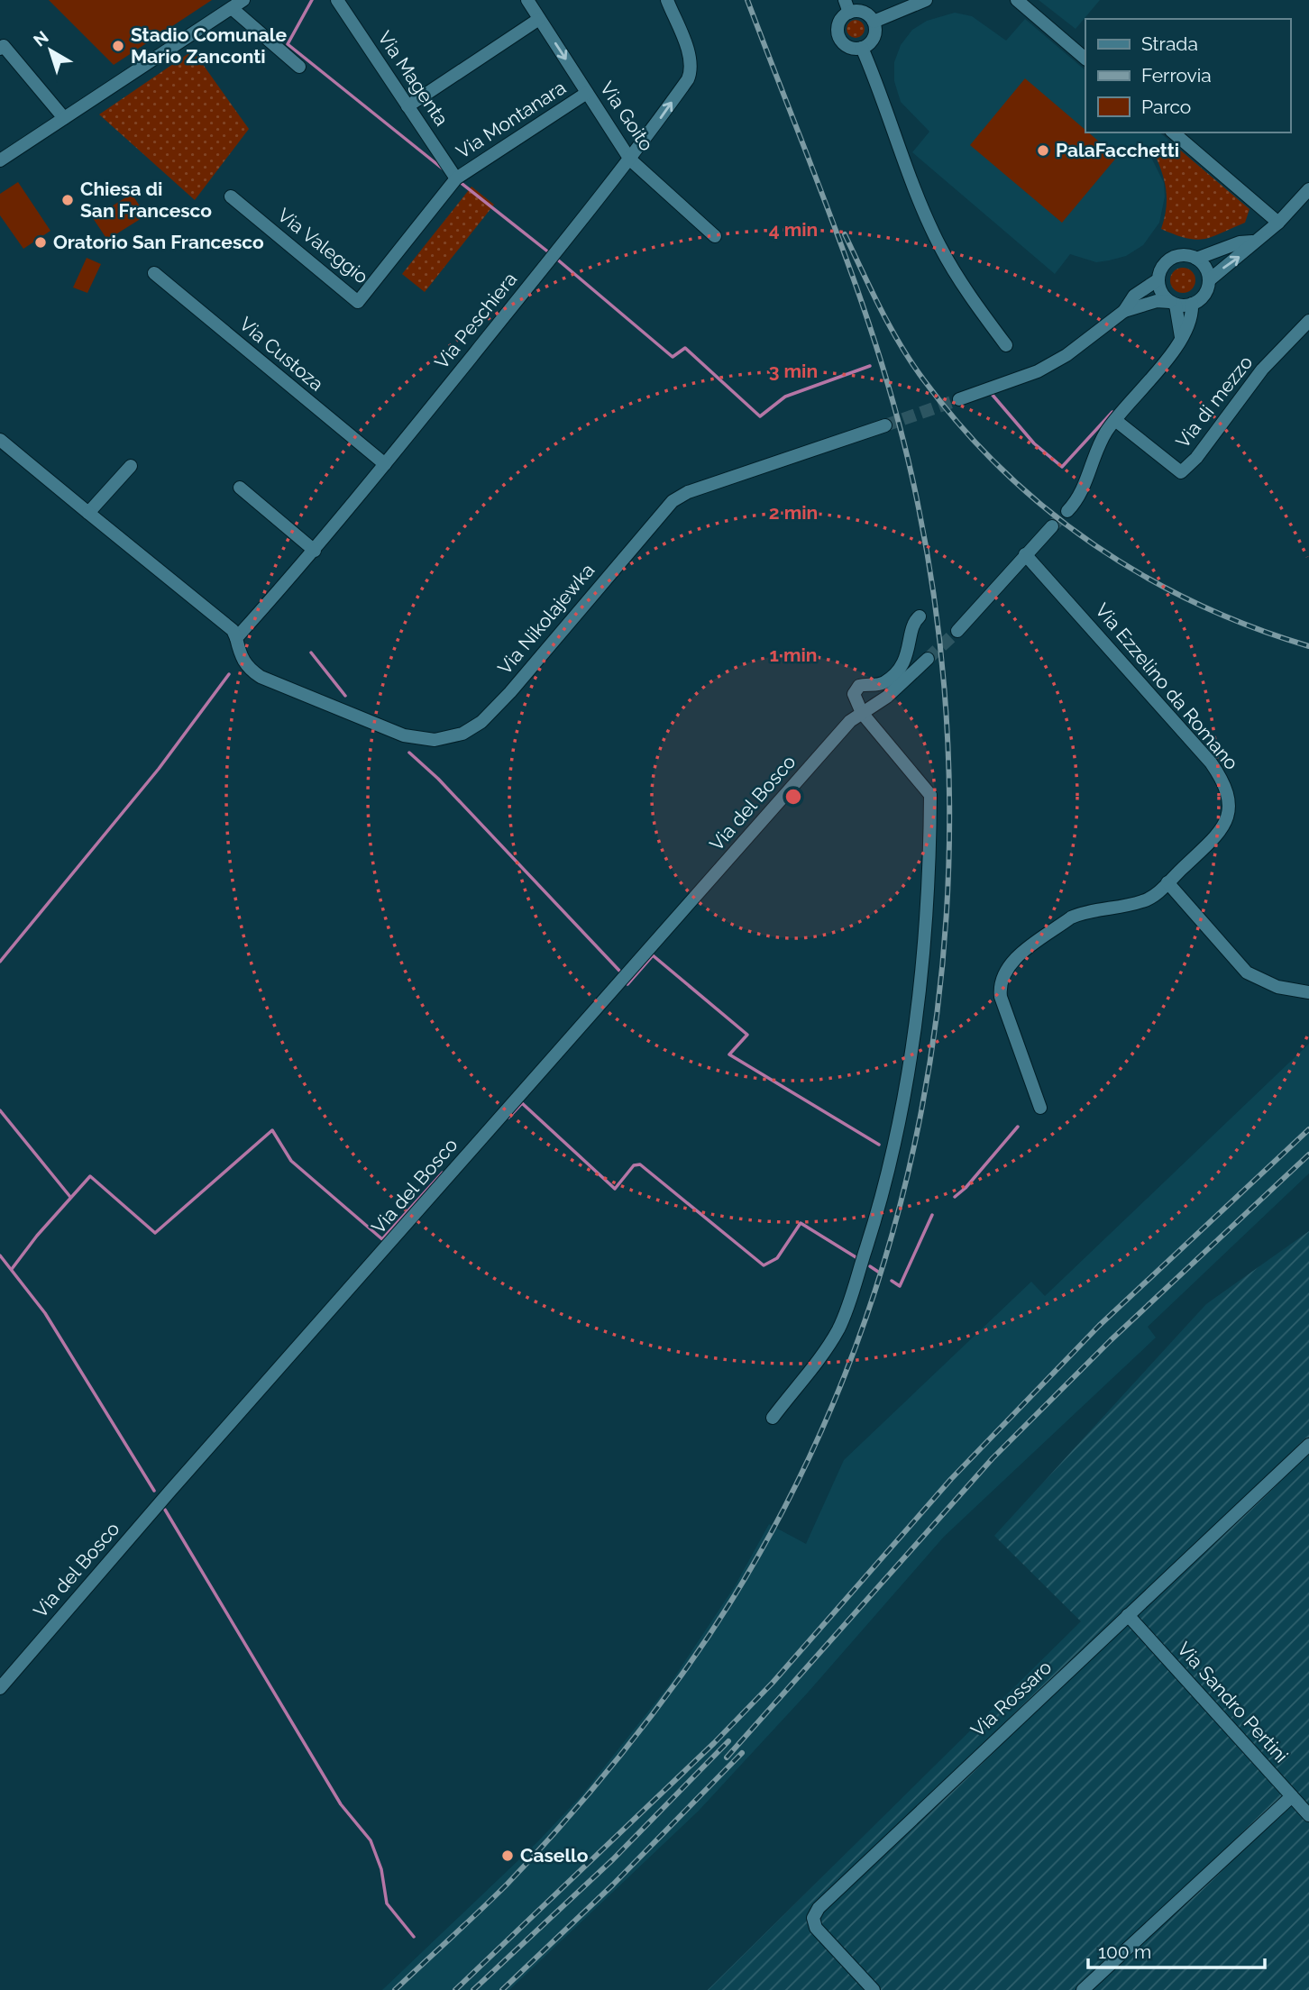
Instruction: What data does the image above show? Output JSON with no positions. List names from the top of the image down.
{
  "streets": {
    "street": [
      "Via Magenta",
      "Via Goito",
      "Via Montanara",
      "Via Valeggio",
      "Via Peschiera",
      "Via Custoza",
      "Via di mezzo",
      "Via Nikolajewka",
      "Via Ezzelino da Romano",
      "Via del Bosco",
      "Via Rossaro",
      "Via Sandro Pertini"
    ]
  },
  "crossings": [
    ["Via Magenta", "Via Montanara"],
    ["Via Magenta", "Via Valeggio"],
    ["Via Goito", "Via Montanara"],
    ["Via Goito", "Via Peschiera"],
    ["Via Montanara", "Via Valeggio"],
    ["Via Peschiera", "Via Custoza"],
    ["Via Peschiera", "Via Nikolajewka"],
    ["Via Rossaro", "Via Sandro Pertini"]
  ],
  "places": [
    "Stadio Comunale Mario Zanconti",
    "PalaFacchetti",
    "Chiesa di San Francesco",
    "Oratorio San Francesco",
    "Casello"
  ],
  "legend": ["Strada", "Ferrovia", "Parco"],
  "scale_bar": "100 m",
  "north": "top left",
  "rings": [
    "4 min",
    "3 min",
    "2 min",
    "1 min"
  ]
}
